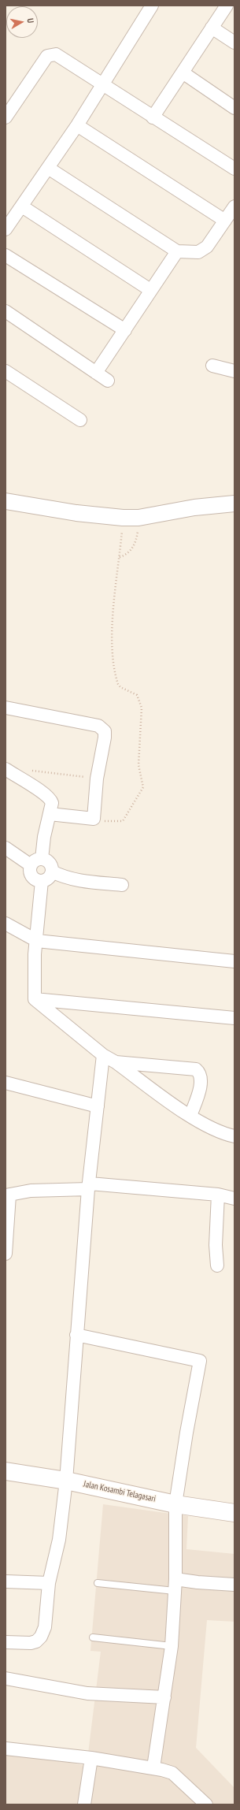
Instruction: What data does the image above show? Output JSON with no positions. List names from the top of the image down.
{
  "streets": {
    "main road": ["Jalan Kosambi Telagasari"]
  },
  "north": "right"
}
